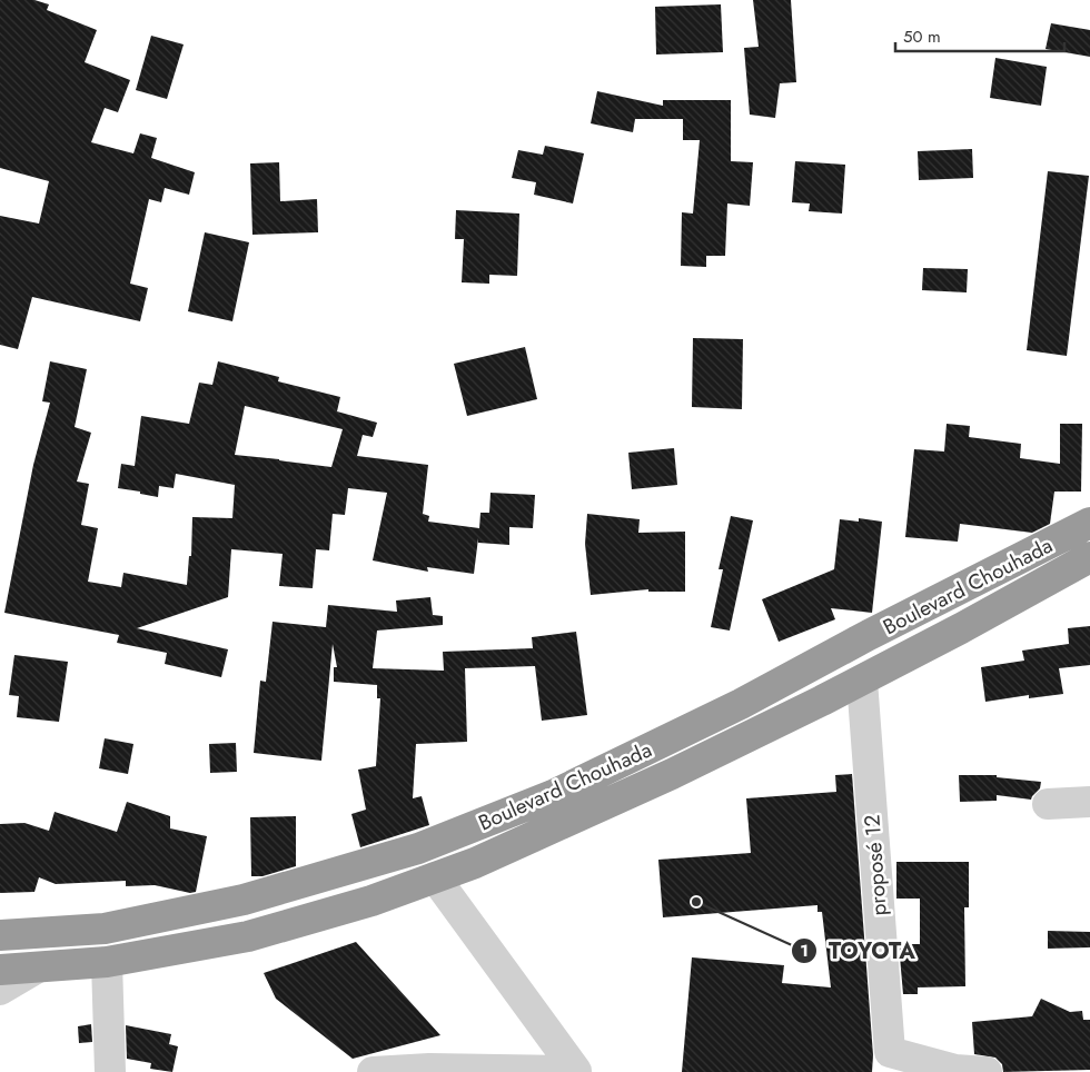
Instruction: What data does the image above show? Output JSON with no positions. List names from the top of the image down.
{
  "streets": {
    "highway": ["Boulevard Chouhada"],
    "street": ["proposé 12"]
  },
  "places": ["TOYOTA"],
  "scale_bar": "50 m"
}
